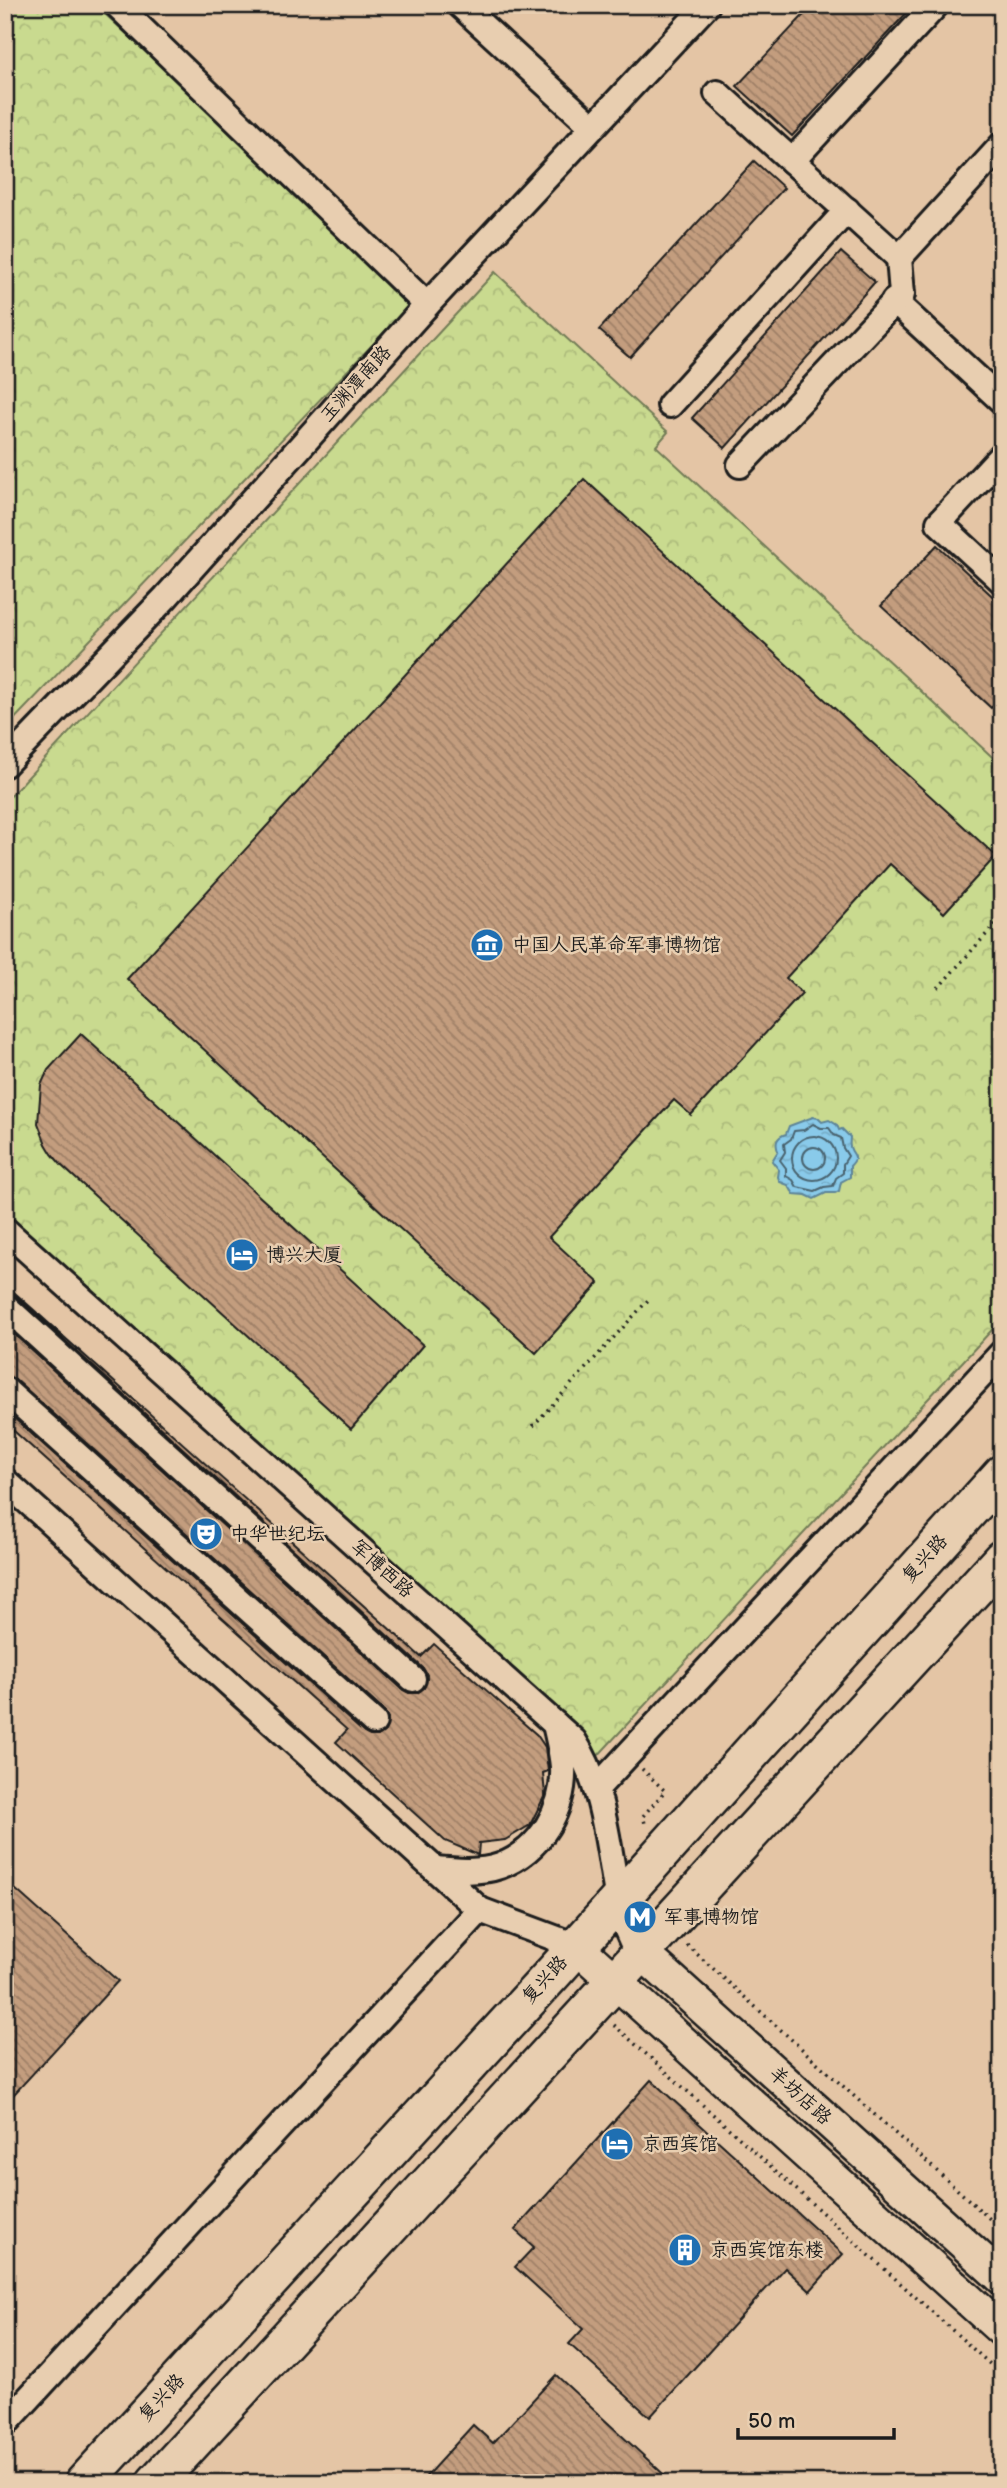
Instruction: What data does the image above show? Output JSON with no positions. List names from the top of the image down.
{
  "streets": {
    "highway": ["复兴路"],
    "main road": ["羊坊店路"],
    "street": ["玉渊潭南路", "军博西路"]
  },
  "crossings": [
    ["复兴路", "军博西路"],
    ["复兴路", "羊坊店路"],
    ["军博西路", "羊坊店路"]
  ],
  "places": {
    "museum": ["中国人民革命军事博物馆"],
    "hotel": ["博兴大厦", "京西宾馆"],
    "theatre": ["中华世纪坛"],
    "metro station": ["军事博物馆"],
    "building": ["京西宾馆东楼"]
  },
  "scale_bar": "50 m"
}
